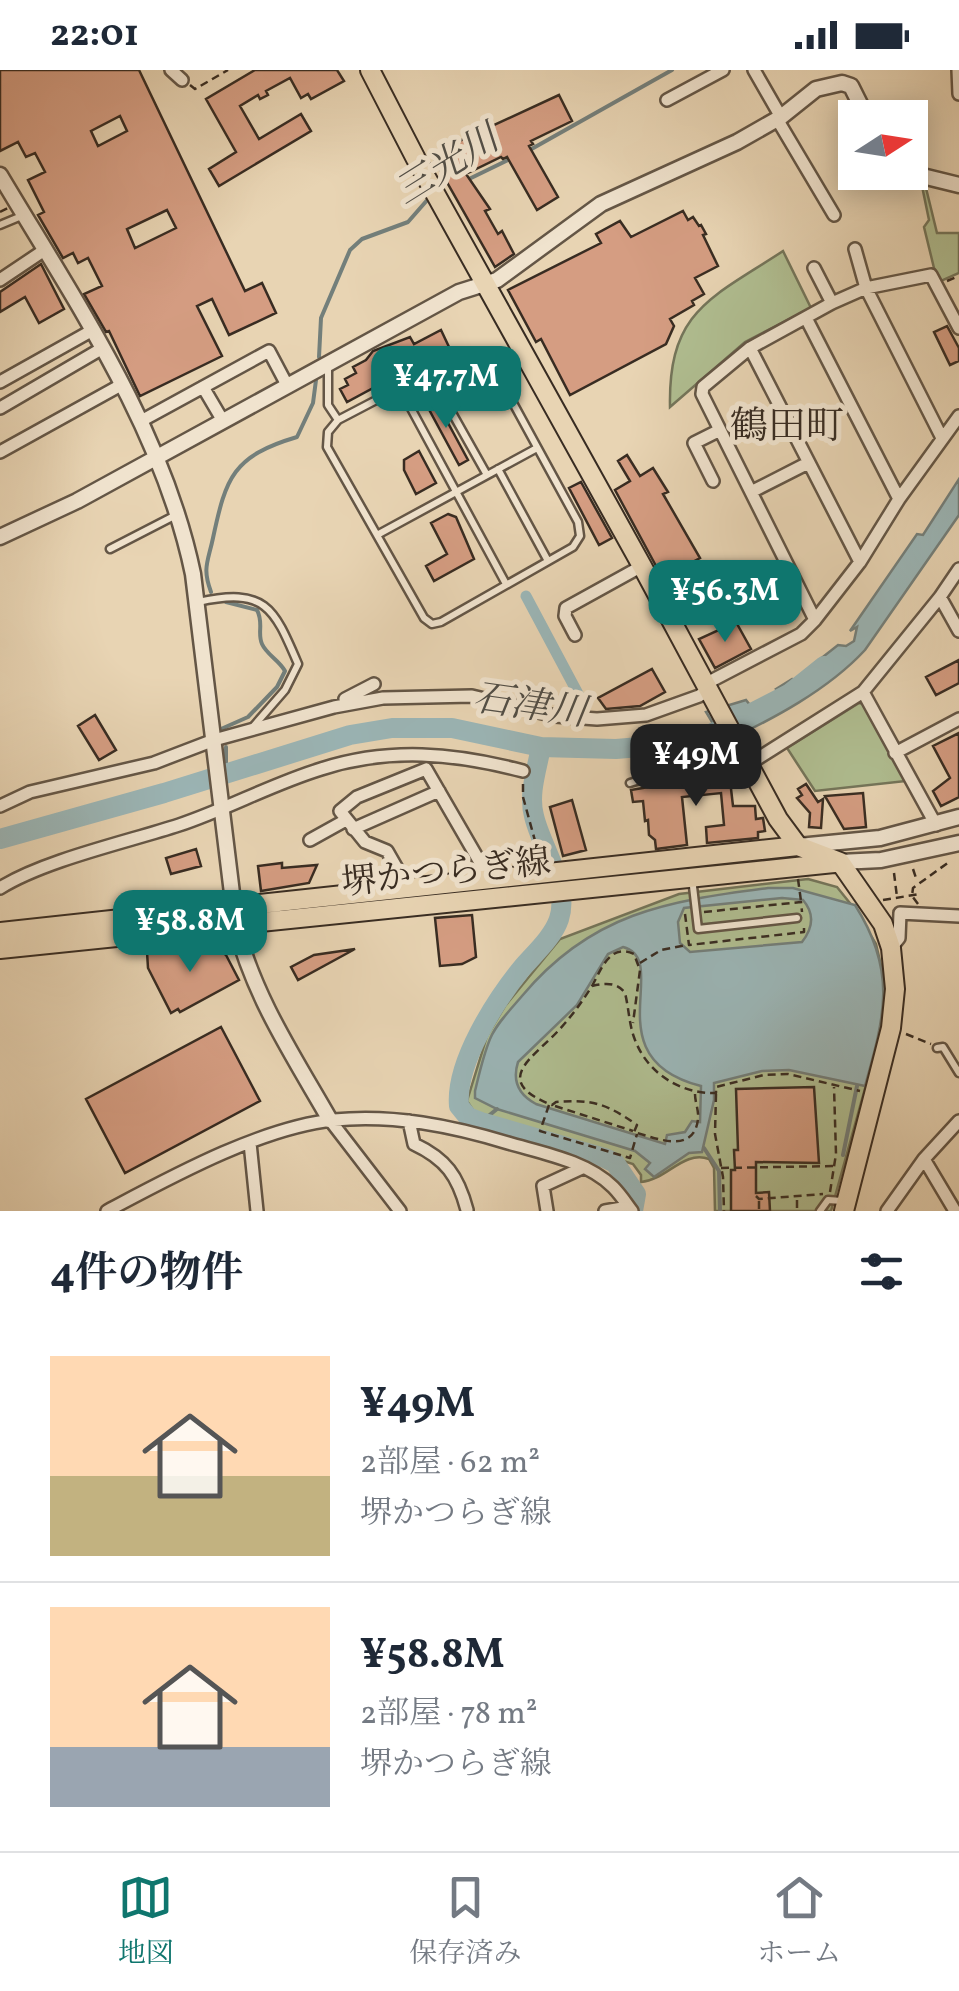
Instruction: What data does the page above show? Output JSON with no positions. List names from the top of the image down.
{
  "streets": {
    "main road": ["堺かつらぎ線"]
  },
  "districts": ["鶴田町"],
  "water": ["三光川", "石津川"],
  "north": "right",
  "page": {
    "status": "22:01",
    "price": [
      "¥47.7M",
      "¥56.3M",
      "¥49M",
      "¥58.8M"
    ],
    "heading": "4件の物件",
    "list": [
      {
        "name": "¥49M",
        "note": "2部屋 · 62 m² · 堺かつらぎ線"
      },
      {
        "name": "¥58.8M",
        "note": "2部屋 · 78 m² · 堺かつらぎ線"
      }
    ],
    "tabs": ["地図", "保存済み", "ホーム"]
  }
}
